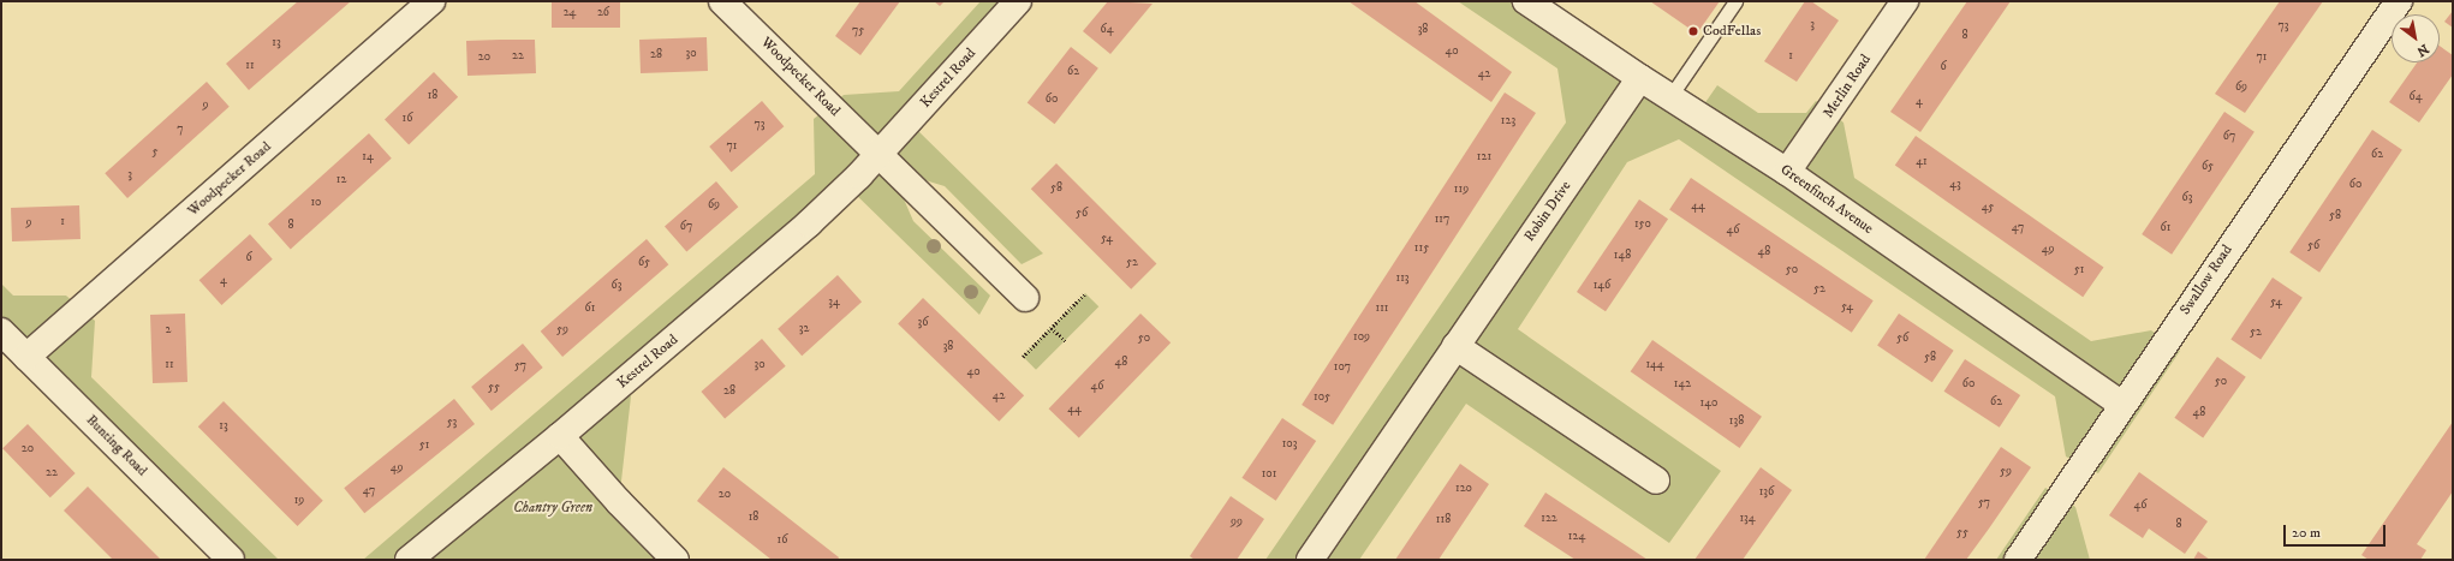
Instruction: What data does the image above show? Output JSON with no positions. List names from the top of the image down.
{
  "streets": {
    "street": [
      "Woodpecker Road",
      "Kestrel Road",
      "Merlin Road",
      "Greenfinch Avenue",
      "Robin Drive",
      "Swallow Road",
      "Bunting Road"
    ]
  },
  "crossings": [
    ["Woodpecker Road", "Kestrel Road"],
    ["Woodpecker Road", "Bunting Road"],
    ["Merlin Road", "Greenfinch Avenue"],
    ["Greenfinch Avenue", "Robin Drive"],
    ["Greenfinch Avenue", "Swallow Road"]
  ],
  "parks": ["Chantry Green"],
  "places": ["CodFellas"],
  "house_numbers": [
    "24",
    "26",
    "3",
    "73",
    "64",
    "38",
    "75",
    "8",
    "13",
    "40",
    "30",
    "28",
    "22",
    "1",
    "20",
    "71",
    "11",
    "6",
    "62",
    "42",
    "69",
    "18",
    "64",
    "60",
    "4",
    "9",
    "16",
    "123",
    "73",
    "7",
    "67",
    "71",
    "5",
    "62",
    "14",
    "121",
    "41",
    "65",
    "3",
    "12",
    "43",
    "60",
    "58",
    "119",
    "63",
    "10",
    "69",
    "44",
    "45",
    "56",
    "58",
    "117",
    "1",
    "9",
    "150",
    "8",
    "67",
    "47",
    "61",
    "46",
    "54",
    "56",
    "115",
    "49",
    "48",
    "148",
    "6",
    "65",
    "52",
    "50",
    "51",
    "113",
    "4",
    "63",
    "146",
    "52",
    "34",
    "54",
    "54",
    "61",
    "111",
    "36",
    "32",
    "2",
    "59",
    "52",
    "109",
    "50",
    "56",
    "38",
    "58",
    "48",
    "11",
    "30",
    "144",
    "57",
    "107",
    "40",
    "50",
    "142",
    "60",
    "46",
    "55",
    "28",
    "42",
    "105",
    "62",
    "140",
    "44",
    "48",
    "138",
    "53",
    "13",
    "103",
    "51",
    "20",
    "49",
    "59",
    "22",
    "101",
    "120",
    "47",
    "136",
    "20",
    "19",
    "57",
    "46",
    "18",
    "122",
    "134",
    "118",
    "99",
    "8",
    "55",
    "124",
    "16"
  ],
  "scale_bar": "20 m",
  "north": "bottom right"
}
